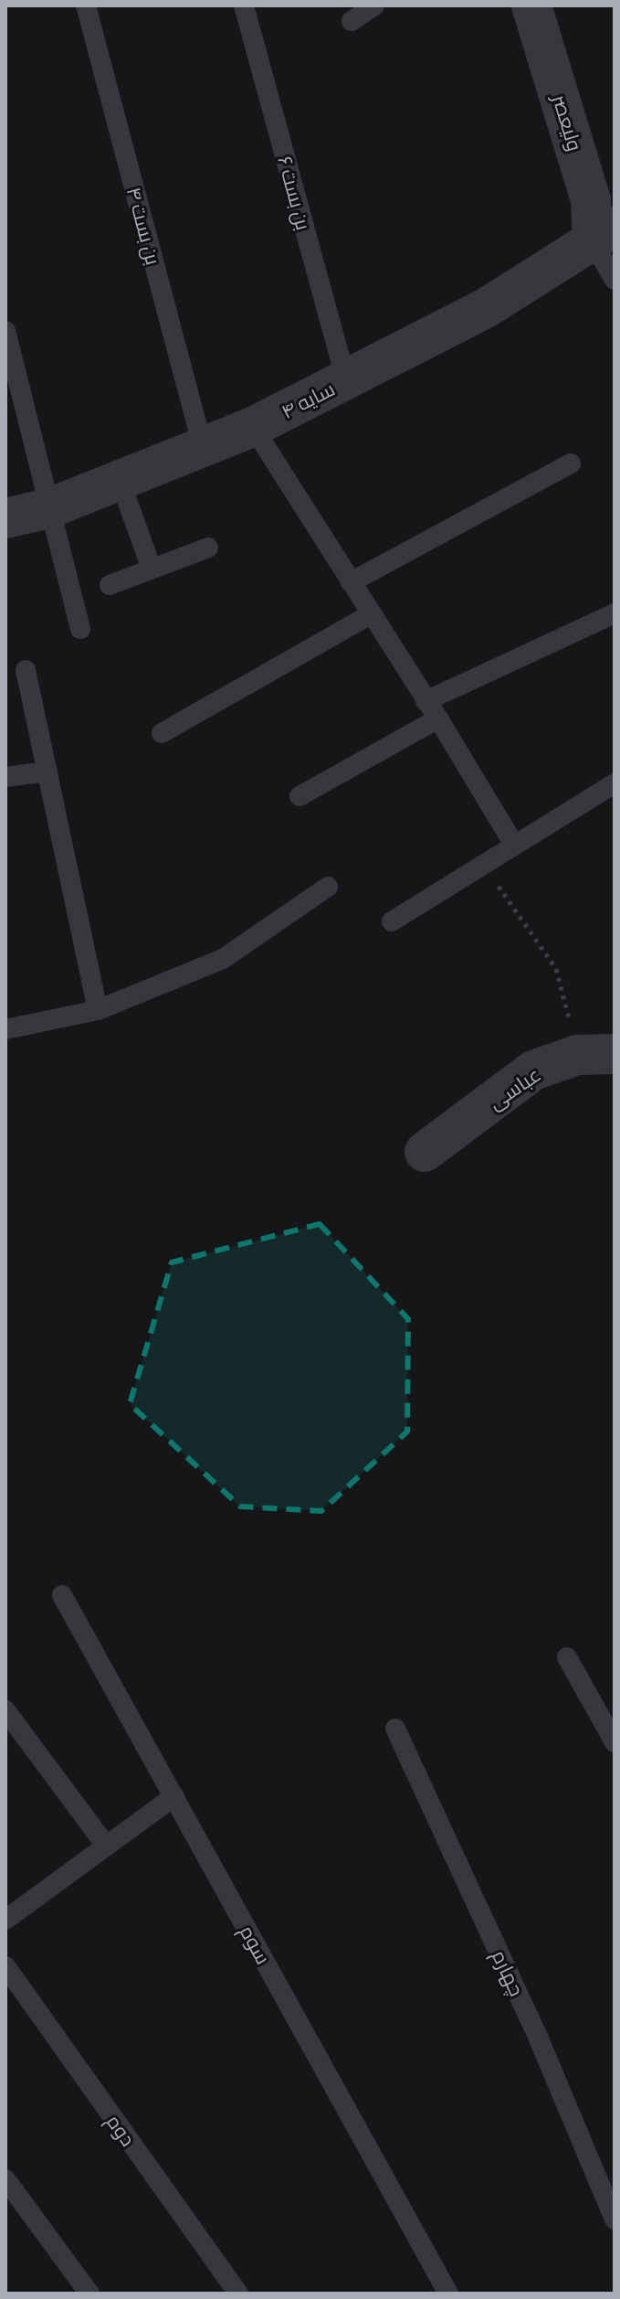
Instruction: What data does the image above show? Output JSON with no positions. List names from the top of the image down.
{
  "streets": {
    "street": ["ولیعصر", "سایه ۴", "عباسی"],
    "lane": [
      "بن بست ۶",
      "بن بست ۴",
      "سوم",
      "چهارم",
      "دوم"
    ]
  },
  "crossings": [
    ["ولیعصر", "سایه ۴"],
    ["بن بست ۶", "سایه ۴"],
    ["بن بست ۴", "سایه ۴"]
  ]
}
